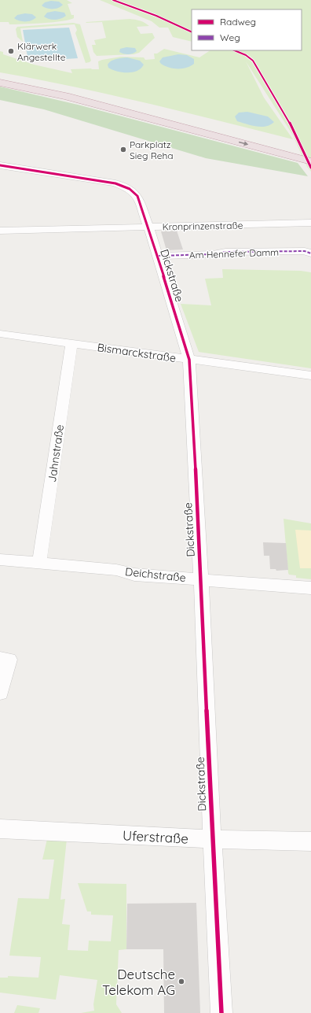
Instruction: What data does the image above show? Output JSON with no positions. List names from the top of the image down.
{
  "streets": {
    "street": [
      "Kronprinzenstraße",
      "Am Hennefer Damm",
      "Dickstraße",
      "Bismarckstraße",
      "Jahnstraße",
      "Deichstraße",
      "Uferstraße"
    ]
  },
  "crossings": [
    ["Kronprinzenstraße", "Dickstraße"],
    ["Am Hennefer Damm", "Dickstraße"],
    ["Dickstraße", "Bismarckstraße"],
    ["Dickstraße", "Deichstraße"],
    ["Dickstraße", "Uferstraße"],
    ["Bismarckstraße", "Jahnstraße"],
    ["Jahnstraße", "Deichstraße"]
  ],
  "places": ["Klärwerk Angestellte", "Parkplatz Sieg Reha", "Deutsche Telekom AG"],
  "legend": ["Radweg", "Weg"]
}
